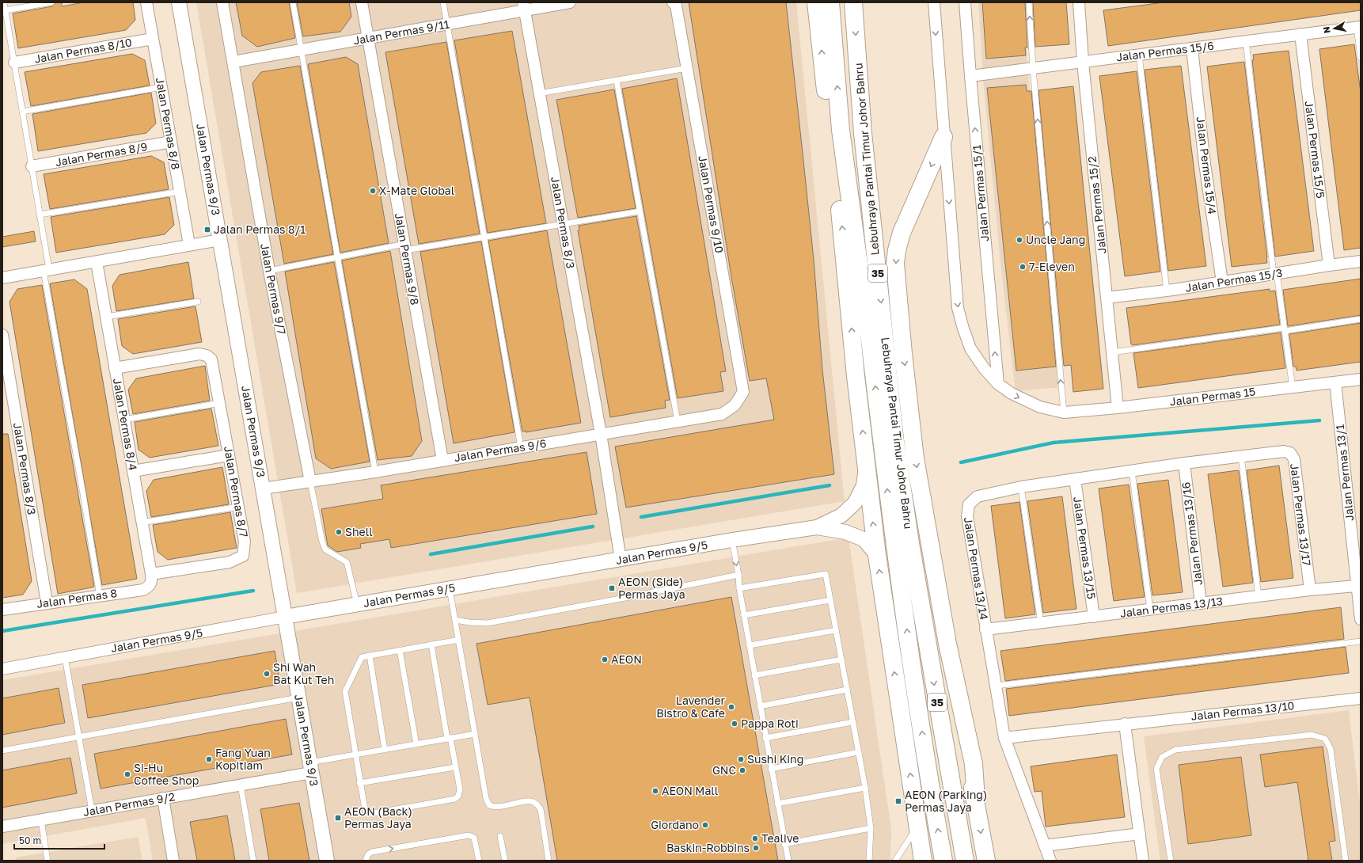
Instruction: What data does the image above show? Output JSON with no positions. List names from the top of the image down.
{
  "streets": {
    "highway": ["Lebuhraya Pantai Timur Johor Bahru", "35"],
    "street": [
      "Jalan Permas 9/11",
      "Jalan Permas 8/10",
      "Jalan Permas 15/6",
      "Jalan Permas 8/8",
      "Jalan Permas 15/5",
      "Jalan Permas 8/9",
      "Jalan Permas 15/4",
      "Jalan Permas 9/3",
      "Jalan Permas 15/1",
      "Jalan Permas 9/10",
      "Jalan Permas 15/2",
      "Jalan Permas 8/3",
      "Jalan Permas 9/8",
      "Jalan Permas 15/3",
      "Jalan Permas 9/7",
      "Jalan Permas 15",
      "Jalan Permas 8/4",
      "Jalan Permas 9/6",
      "Jalan Permas 13/1",
      "Jalan Permas 8/7",
      "Jalan Permas 13/17",
      "Jalan Permas 13/16",
      "Jalan Permas 13/15",
      "Jalan Permas 9/5",
      "Jalan Permas 13/14",
      "Jalan Permas 8",
      "Jalan Permas 13/13",
      "Jalan Permas 13/10",
      "Jalan Permas 9/2"
    ]
  },
  "crossings": [
    ["Jalan Permas 9/11", "Jalan Permas 8/3"],
    ["Jalan Permas 9/11", "Jalan Permas 9/8"],
    ["Jalan Permas 9/11", "Jalan Permas 9/7"],
    ["Jalan Permas 8/10", "Jalan Permas 8/8"],
    ["Jalan Permas 15/6", "Jalan Permas 15/5"],
    ["Jalan Permas 15/6", "Jalan Permas 15/4"],
    ["Jalan Permas 15/6", "Jalan Permas 15/1"],
    ["Jalan Permas 15/6", "Jalan Permas 15/2"],
    ["Jalan Permas 8/8", "Jalan Permas 8/9"],
    ["Jalan Permas 15/5", "Jalan Permas 15/3"],
    ["Jalan Permas 15/4", "Jalan Permas 15/3"],
    ["Jalan Permas 9/3", "Jalan Permas 9/6"],
    ["Jalan Permas 9/3", "Jalan Permas 9/5"],
    ["Jalan Permas 9/3", "Jalan Permas 9/2"],
    ["Jalan Permas 15/1", "Jalan Permas 15"],
    ["Jalan Permas 9/10", "Jalan Permas 9/6"],
    ["Jalan Permas 15/2", "Jalan Permas 15/3"],
    ["Jalan Permas 15/2", "Jalan Permas 15"],
    ["Jalan Permas 8/3", "Jalan Permas 9/6"],
    ["Jalan Permas 8/3", "Jalan Permas 9/5"],
    ["Jalan Permas 8/3", "Jalan Permas 8"],
    ["Jalan Permas 9/8", "Jalan Permas 9/6"],
    ["Jalan Permas 9/7", "Jalan Permas 9/6"],
    ["Jalan Permas 15", "Jalan Permas 13/1"],
    ["Jalan Permas 8/4", "Jalan Permas 8/7"],
    ["Jalan Permas 8/4", "Jalan Permas 8"],
    ["Jalan Permas 13/1", "Jalan Permas 13/13"],
    ["Jalan Permas 13/17", "Jalan Permas 13/16"],
    ["Jalan Permas 13/17", "Jalan Permas 13/14"],
    ["Jalan Permas 13/17", "Jalan Permas 13/13"],
    ["Jalan Permas 13/16", "Jalan Permas 13/14"],
    ["Jalan Permas 13/16", "Jalan Permas 13/13"],
    ["Jalan Permas 13/15", "Jalan Permas 13/14"],
    ["Jalan Permas 13/15", "Jalan Permas 13/13"],
    ["Jalan Permas 13/14", "Jalan Permas 13/13"],
    ["Jalan Permas 13/14", "Jalan Permas 13/10"]
  ],
  "one_way": ["Jalan Permas 15/1", "Jalan Permas 15"],
  "places": {
    "other": [
      "X-Mate Global",
      "Uncle Jang",
      "7-Eleven",
      "Shell",
      "AEON",
      "Shi Wah Bat Kut Teh",
      "Lavender Bistro & Cafe",
      "Pappa Roti",
      "Fang Yuan Kopitiam",
      "Sushi King",
      "GNC",
      "Si-Hu Coffee Shop",
      "AEON Mall",
      "Giordano",
      "Tealive",
      "Baskin-Robbins"
    ],
    "transit": [
      "Jalan Permas 8/1",
      "AEON (Side) Permas Jaya",
      "AEON (Parking) Permas Jaya",
      "AEON (Back) Permas Jaya"
    ]
  },
  "scale_bar": "50 m",
  "north": "left"
}
